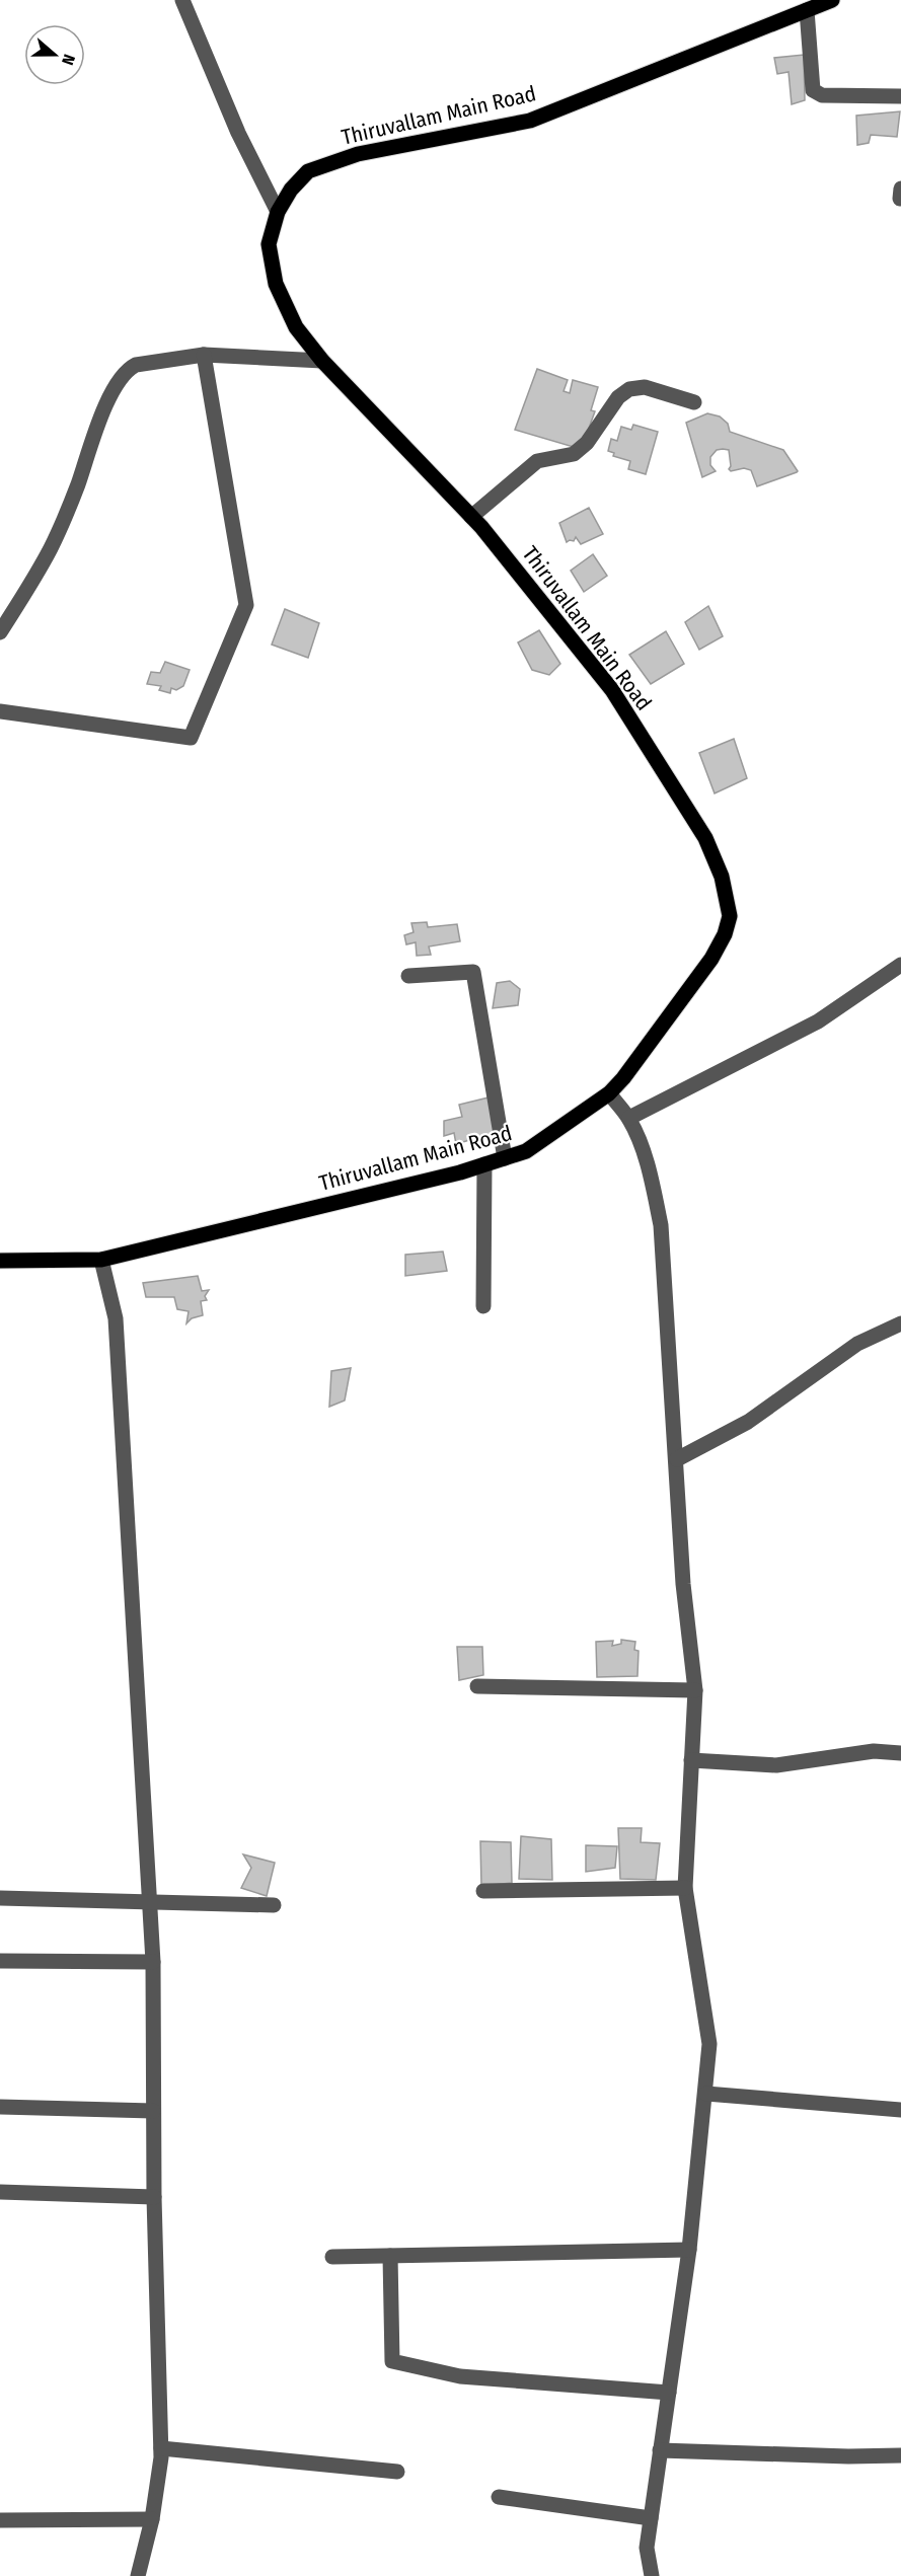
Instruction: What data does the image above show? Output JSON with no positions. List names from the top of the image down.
{
  "streets": {
    "main road": ["Thiruvallam Main Road"]
  },
  "north": "right"
}
